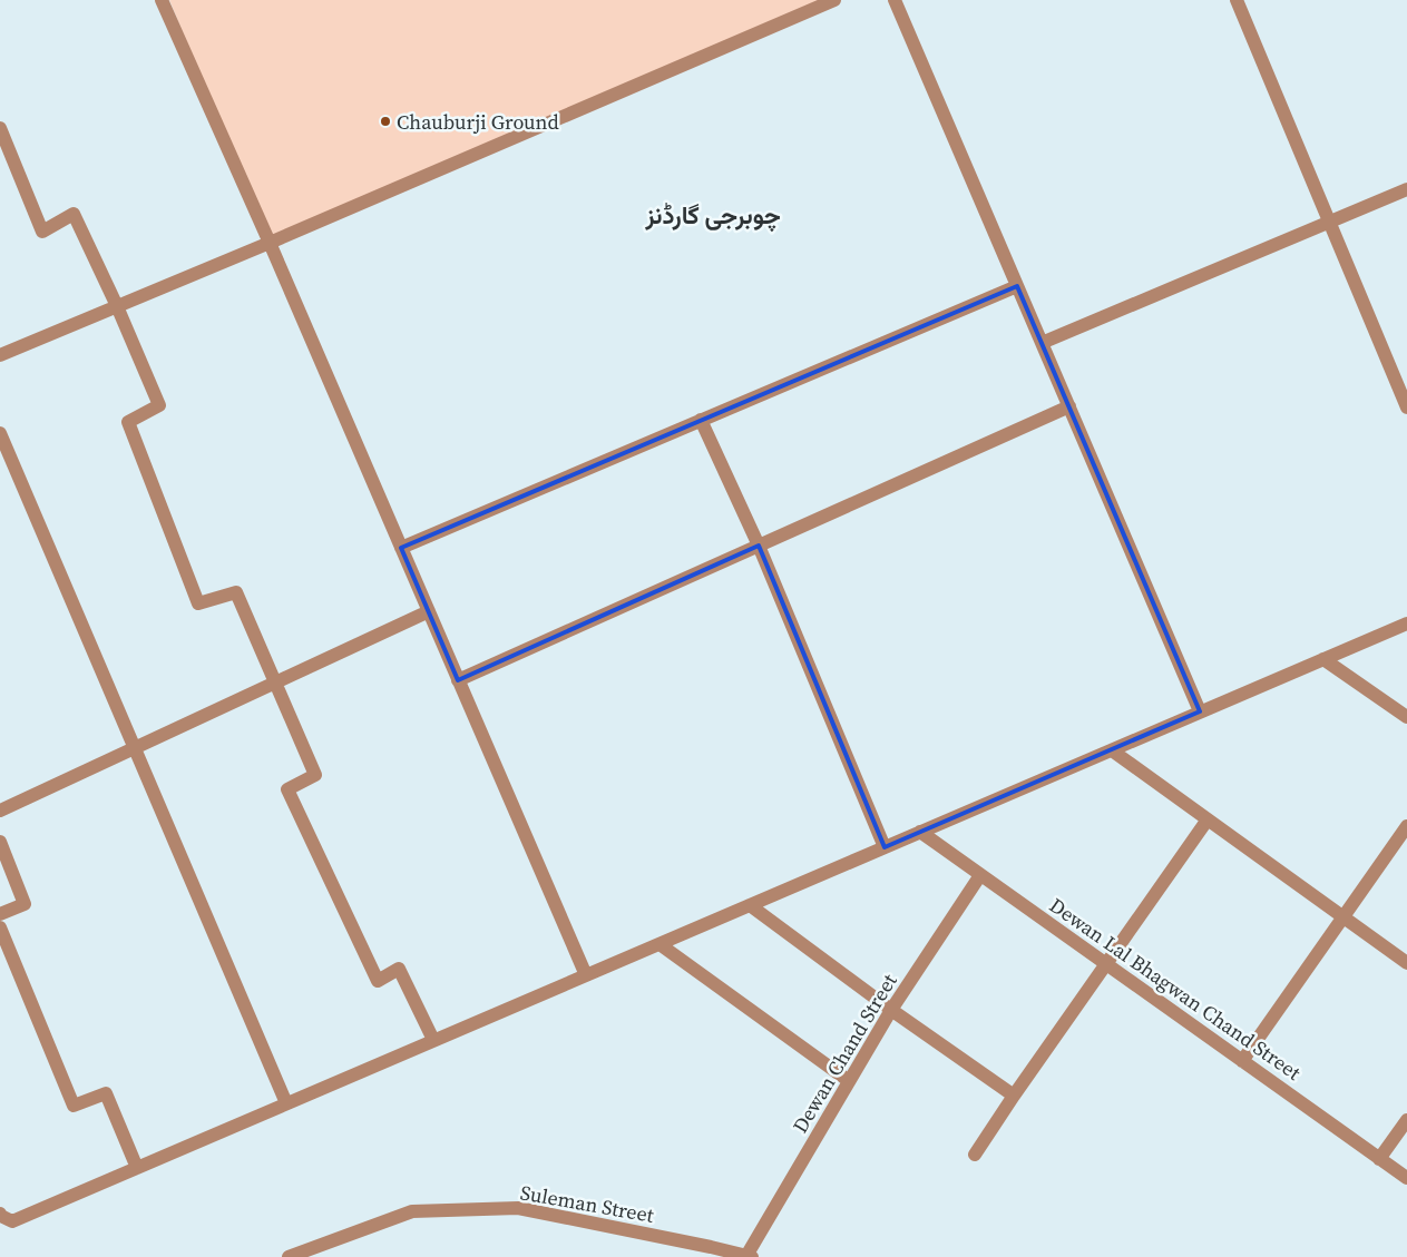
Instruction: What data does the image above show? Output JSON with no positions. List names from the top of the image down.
{
  "streets": {
    "street": ["Dewan Lal Bhagwan Chand Street", "Dewan Chand Street", "Suleman Street"]
  },
  "crossings": [
    ["Dewan Lal Bhagwan Chand Street", "Dewan Chand Street"],
    ["Dewan Chand Street", "Suleman Street"]
  ],
  "districts": ["چوبرجی گارڈنز"],
  "places": ["Chauburji Ground"]
}
